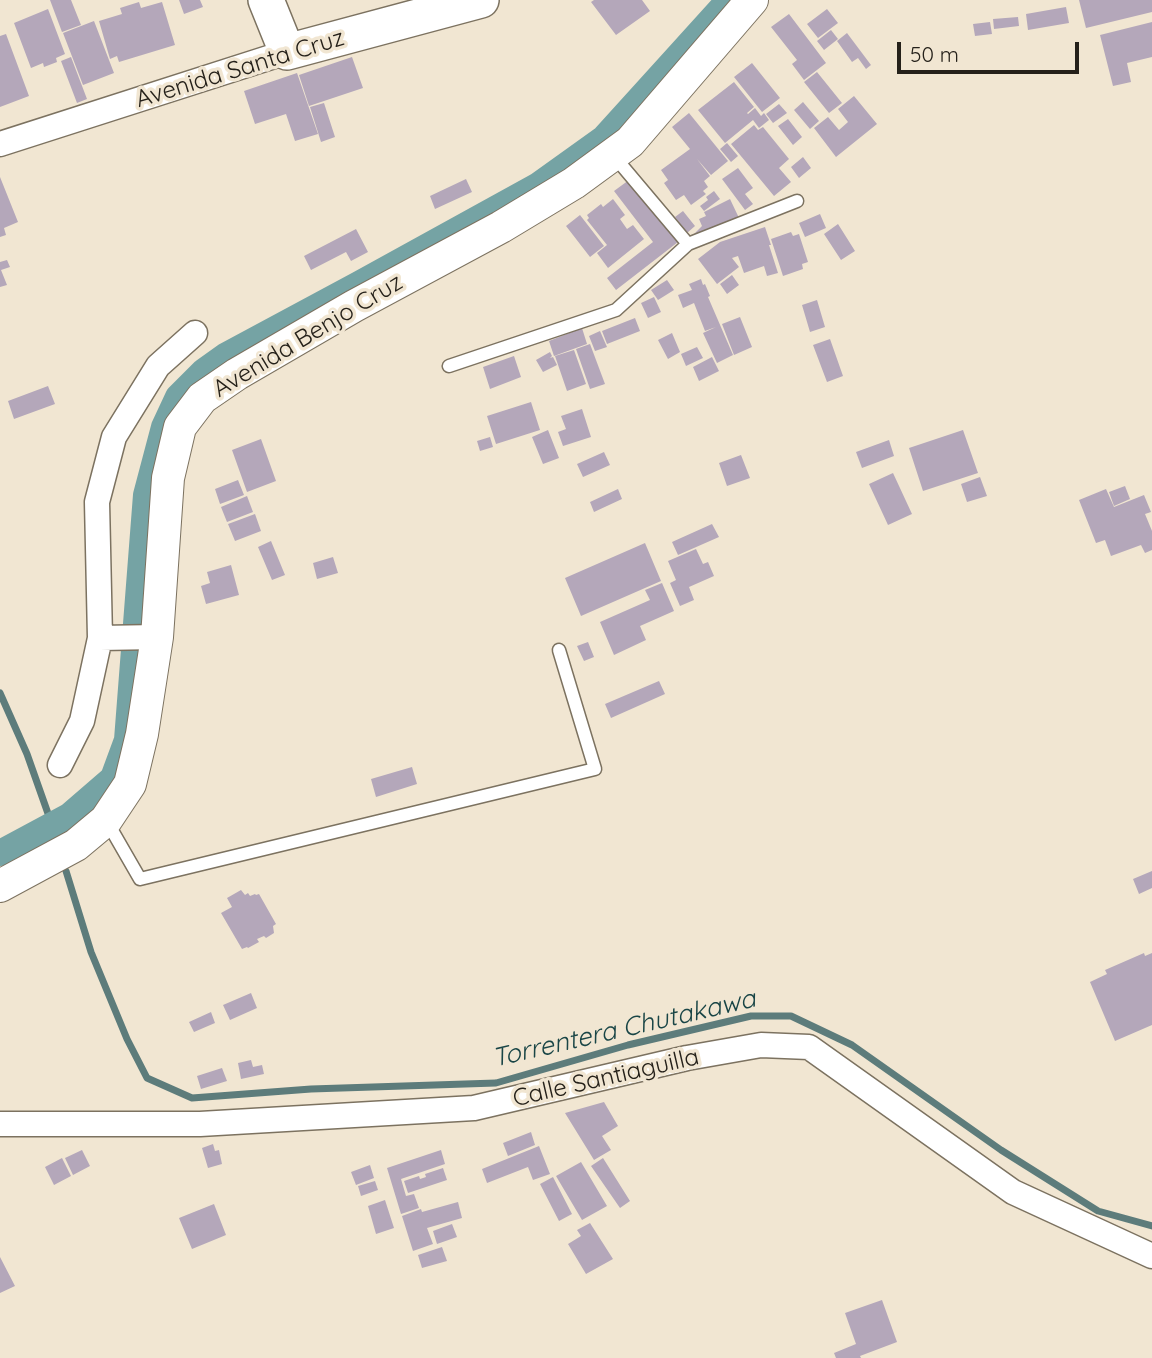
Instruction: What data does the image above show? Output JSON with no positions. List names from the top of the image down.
{
  "streets": {
    "main road": ["Avenida Santa Cruz"],
    "street": ["Avenida Benjo Cruz", "Calle Santiaguilla"]
  },
  "water": ["Torrentera Chutakawa"],
  "scale_bar": "50 m"
}
